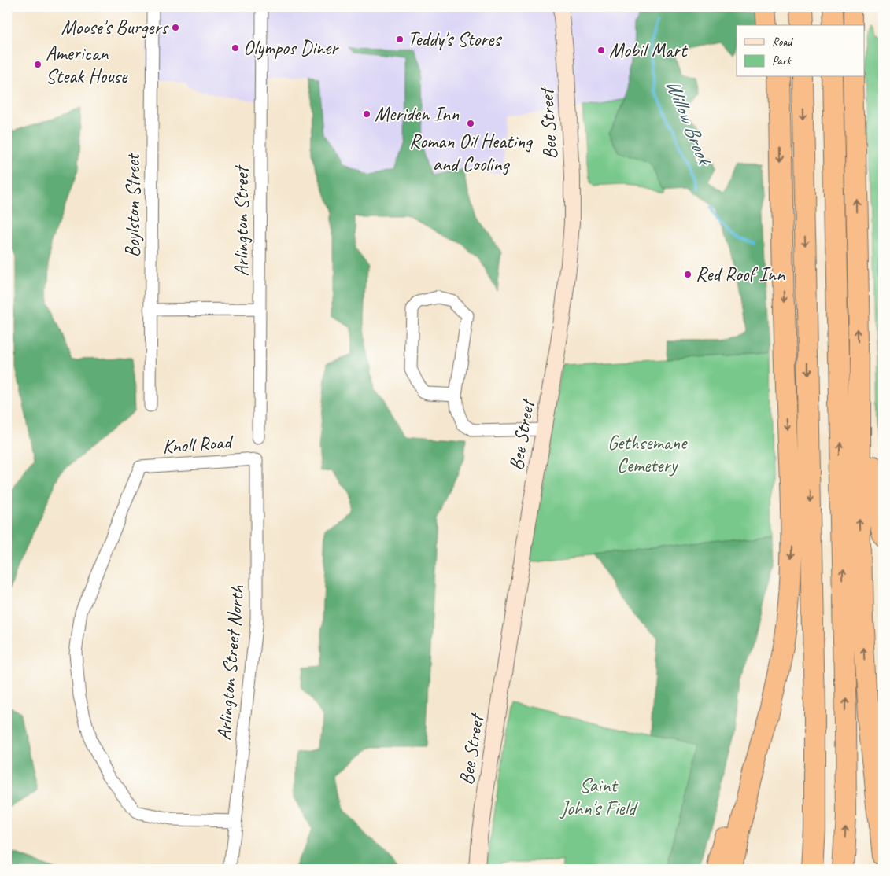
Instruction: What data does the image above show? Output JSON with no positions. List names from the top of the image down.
{
  "streets": {
    "street": [
      "Bee Street",
      "Boylston Street",
      "Arlington Street",
      "Knoll Road",
      "Arlington Street North"
    ]
  },
  "crossings": [
    ["Knoll Road", "Arlington Street North"]
  ],
  "water": ["Willow Brook"],
  "parks": ["Gethsemane Cemetery", "Saint John's Field"],
  "places": [
    "Moose's Burgers",
    "Teddy's Stores",
    "Olympos Diner",
    "Mobil Mart",
    "American Steak House",
    "Meriden Inn",
    "Roman Oil Heating and Cooling",
    "Red Roof Inn"
  ],
  "legend": ["Road", "Park"]
}
